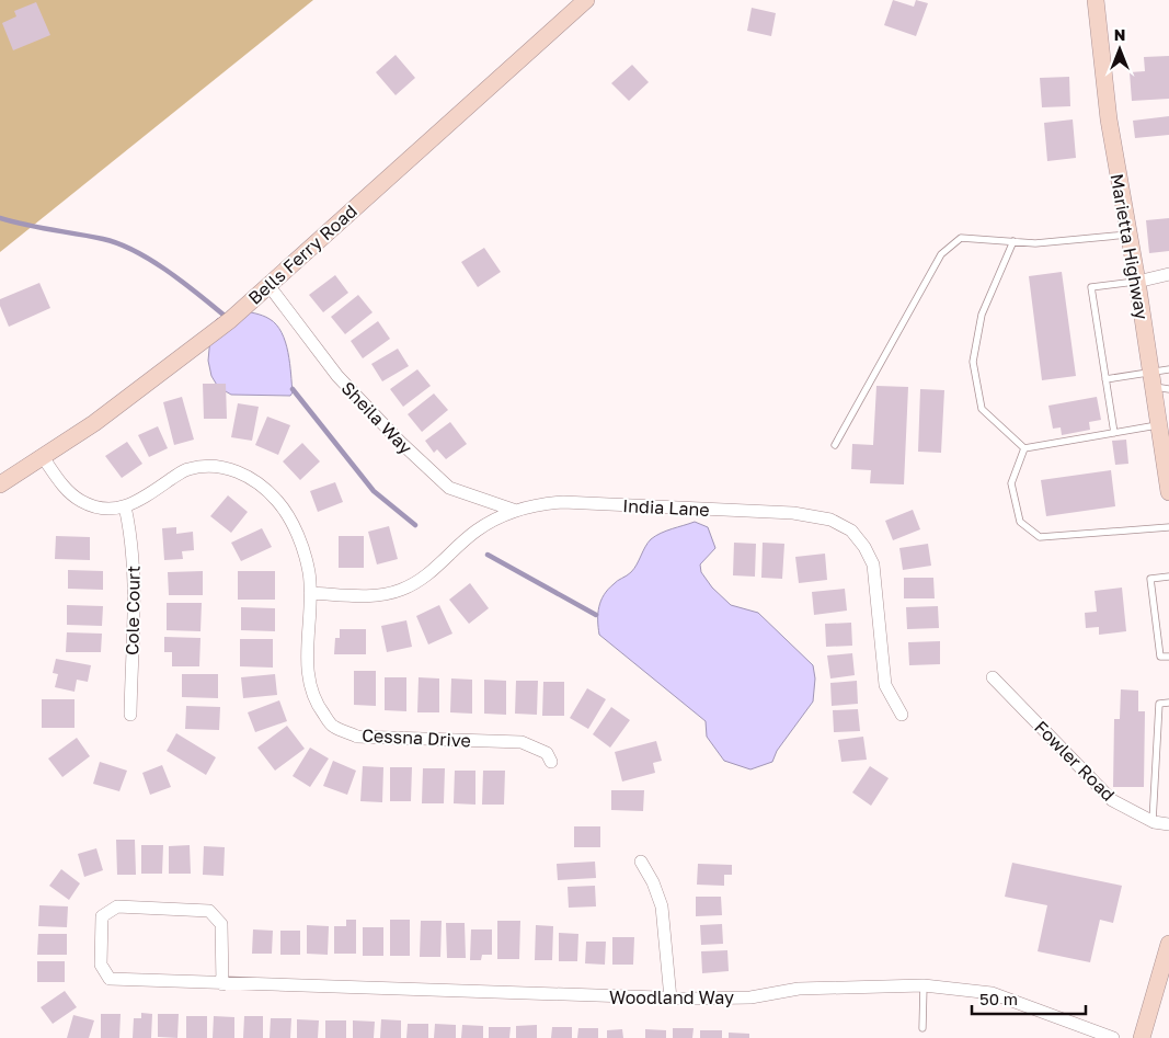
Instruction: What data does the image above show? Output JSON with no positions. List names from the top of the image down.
{
  "streets": {
    "main road": ["Marietta Highway", "Bells Ferry Road"],
    "street": [
      "Sheila Way",
      "India Lane",
      "Cole Court",
      "Cessna Drive",
      "Fowler Road",
      "Woodland Way"
    ]
  },
  "crossings": [
    ["Bells Ferry Road", "Sheila Way"],
    ["Bells Ferry Road", "Cessna Drive"],
    ["Sheila Way", "India Lane"],
    ["India Lane", "Cessna Drive"],
    ["Cole Court", "Cessna Drive"]
  ],
  "scale_bar": "50 m",
  "north": "top"
}
